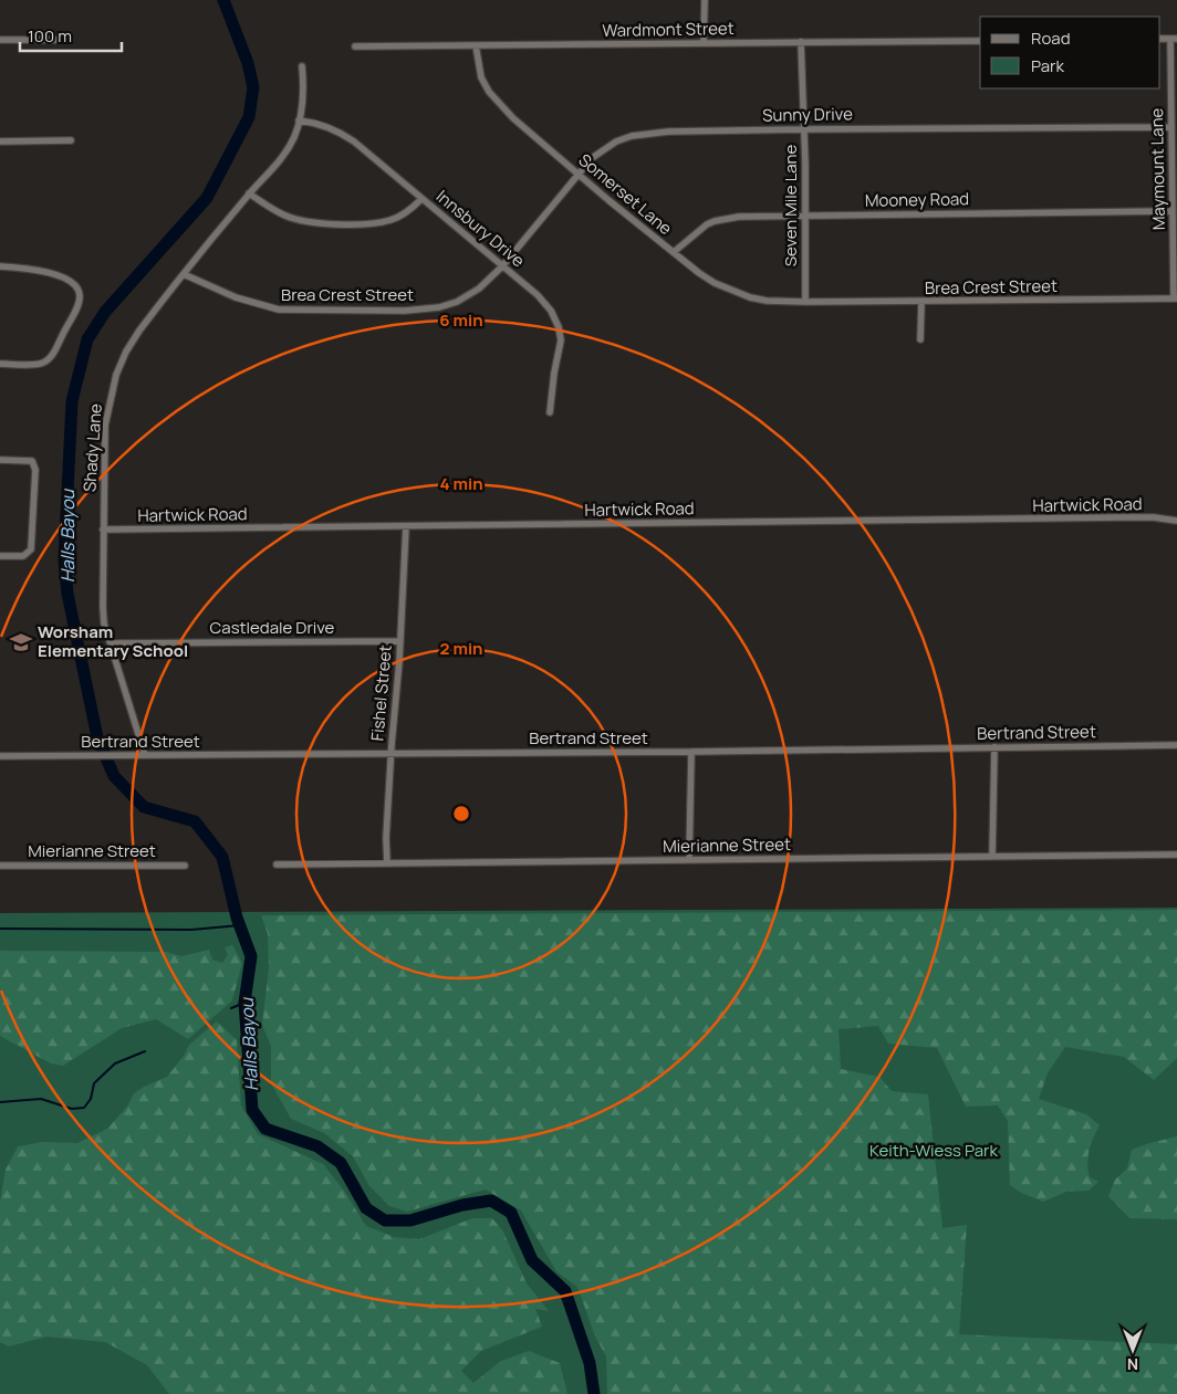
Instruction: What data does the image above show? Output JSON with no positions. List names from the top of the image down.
{
  "streets": {
    "street": [
      "Wardmont Street",
      "Sunny Drive",
      "Maymount Lane",
      "Somerset Lane",
      "Mooney Road",
      "Seven Mile Lane",
      "Innsbury Drive",
      "Brea Crest Street",
      "Shady Lane",
      "Hartwick Road",
      "Castledale Drive",
      "Fishel Street",
      "Bertrand Street",
      "Mierianne Street"
    ]
  },
  "crossings": [
    ["Wardmont Street", "Somerset Lane"],
    ["Wardmont Street", "Seven Mile Lane"],
    ["Sunny Drive", "Maymount Lane"],
    ["Sunny Drive", "Somerset Lane"],
    ["Sunny Drive", "Seven Mile Lane"],
    ["Sunny Drive", "Innsbury Drive"],
    ["Sunny Drive", "Brea Crest Street"],
    ["Maymount Lane", "Mooney Road"],
    ["Maymount Lane", "Brea Crest Street"],
    ["Somerset Lane", "Mooney Road"],
    ["Somerset Lane", "Seven Mile Lane"],
    ["Somerset Lane", "Brea Crest Street"],
    ["Mooney Road", "Seven Mile Lane"],
    ["Seven Mile Lane", "Brea Crest Street"],
    ["Innsbury Drive", "Brea Crest Street"],
    ["Innsbury Drive", "Shady Lane"],
    ["Brea Crest Street", "Shady Lane"],
    ["Shady Lane", "Hartwick Road"],
    ["Shady Lane", "Castledale Drive"],
    ["Shady Lane", "Bertrand Street"],
    ["Hartwick Road", "Fishel Street"],
    ["Castledale Drive", "Fishel Street"],
    ["Fishel Street", "Bertrand Street"],
    ["Fishel Street", "Mierianne Street"]
  ],
  "water": ["Halls Bayou"],
  "parks": ["Keith-Wiess Park"],
  "places": {
    "school or university": ["Worsham Elementary School"]
  },
  "legend": ["Road", "Park"],
  "scale_bar": "100 m",
  "north": "bottom",
  "rings": ["6 min", "4 min", "2 min"]
}
